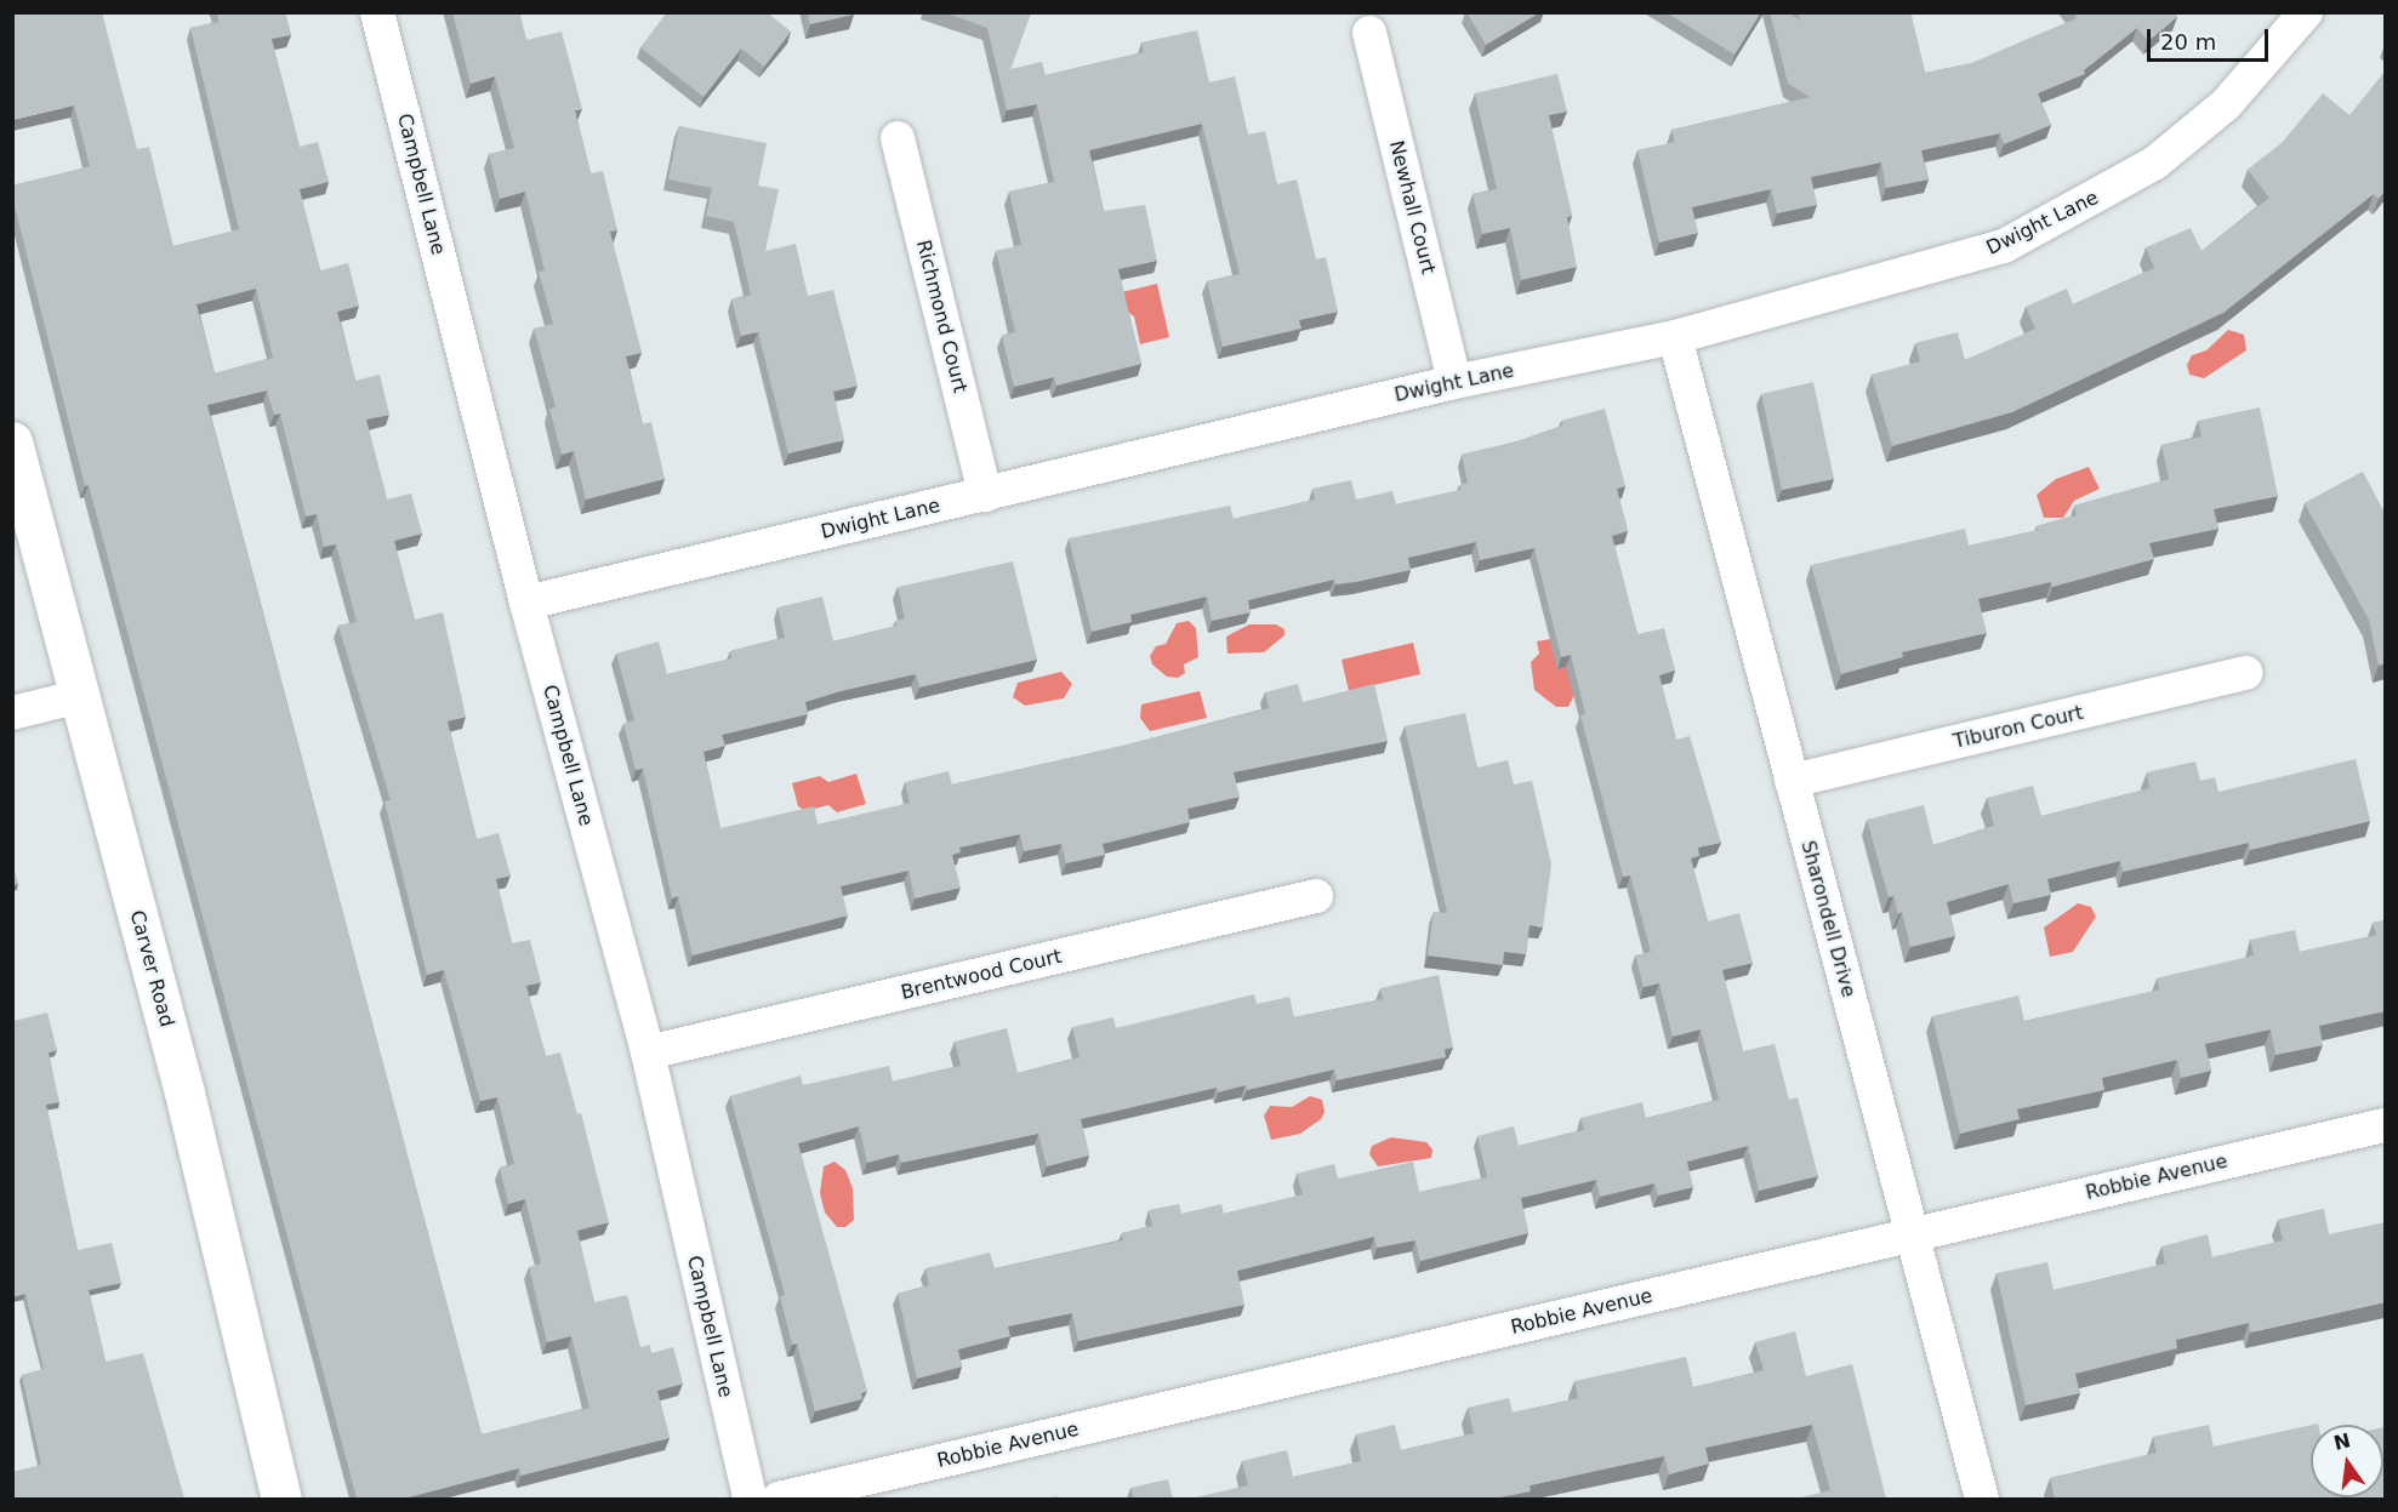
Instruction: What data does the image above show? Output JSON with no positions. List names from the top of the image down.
{
  "streets": {
    "street": [
      "Campbell Lane",
      "Newhall Court",
      "Dwight Lane",
      "Richmond Court",
      "Tiburon Court",
      "Sharondell Drive",
      "Carver Road",
      "Brentwood Court",
      "Robbie Avenue"
    ]
  },
  "crossings": [
    ["Campbell Lane", "Dwight Lane"],
    ["Campbell Lane", "Brentwood Court"],
    ["Newhall Court", "Dwight Lane"],
    ["Dwight Lane", "Richmond Court"],
    ["Dwight Lane", "Sharondell Drive"],
    ["Tiburon Court", "Sharondell Drive"],
    ["Sharondell Drive", "Robbie Avenue"]
  ],
  "scale_bar": "20 m",
  "north": "top"
}
